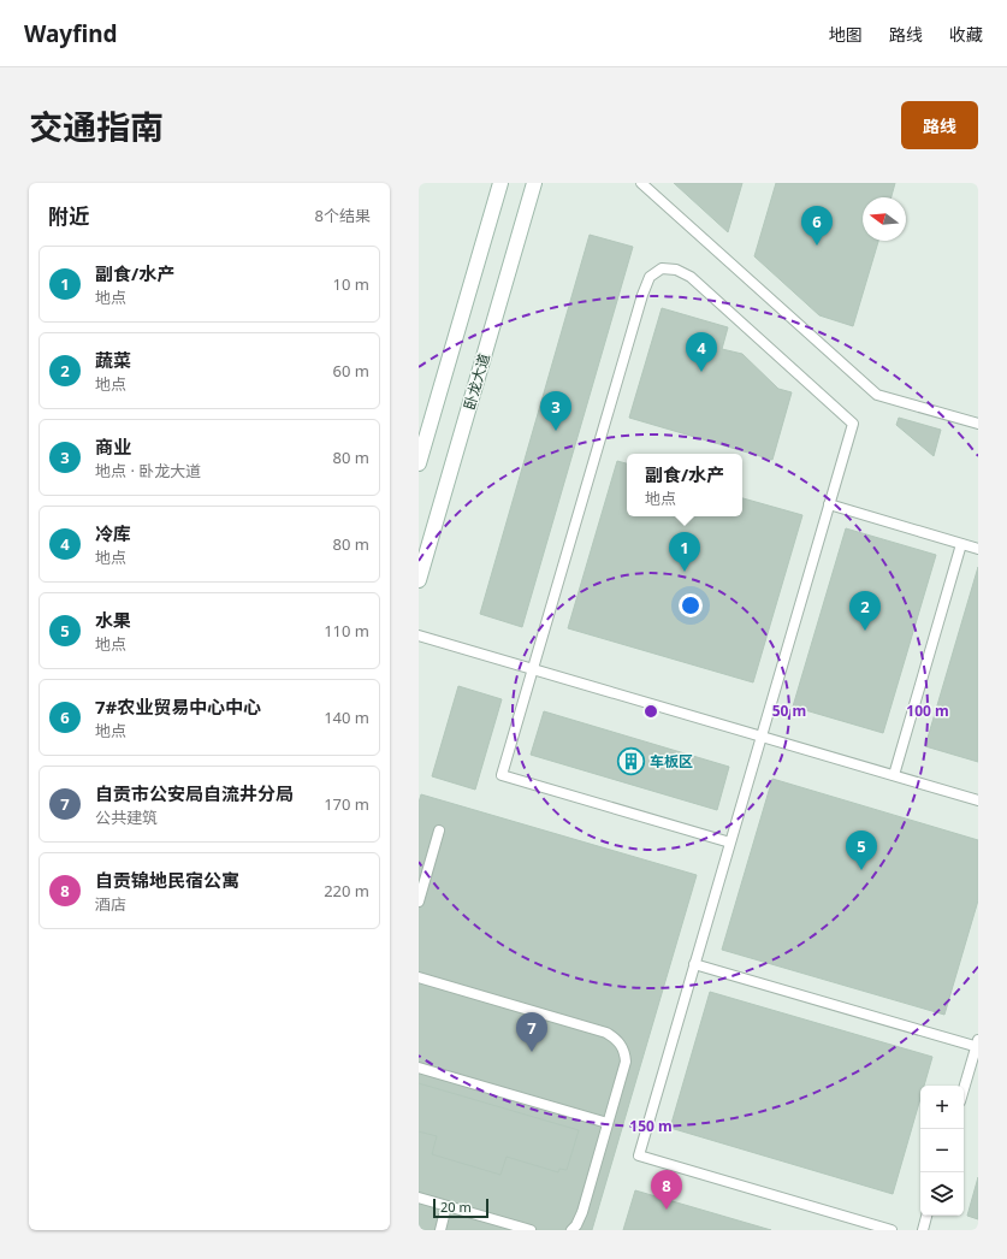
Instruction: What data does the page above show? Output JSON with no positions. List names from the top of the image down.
{
  "streets": {
    "main road": ["卧龙大道"]
  },
  "places": {
    "building": ["车板区"]
  },
  "scale_bar": "20 m",
  "north": "left",
  "page": {
    "header": "Wayfind",
    "nav": ["地图", "路线", "收藏"],
    "title": "交通指南",
    "buttons": "路线",
    "heading": ["附近", "8个结果"],
    "pins": [
      "6",
      "4",
      "3",
      "1",
      "2",
      "5",
      "7",
      "8"
    ],
    "list": [
      {
        "mark": "1",
        "name": "副食/水产",
        "note": "地点",
        "value": "10 m"
      },
      {
        "mark": "2",
        "name": "蔬菜",
        "note": "地点",
        "value": "60 m"
      },
      {
        "mark": "3",
        "name": "商业",
        "note": "地点 · 卧龙大道",
        "value": "80 m"
      },
      {
        "mark": "4",
        "name": "冷库",
        "note": "地点",
        "value": "80 m"
      },
      {
        "mark": "5",
        "name": "水果",
        "note": "地点",
        "value": "110 m"
      },
      {
        "mark": "6",
        "name": "7#农业贸易中心中心",
        "note": "地点",
        "value": "140 m"
      },
      {
        "mark": "7",
        "name": "自贡市公安局自流井分局",
        "note": "公共建筑",
        "value": "170 m"
      },
      {
        "mark": "8",
        "name": "自贡锦地民宿公寓",
        "note": "酒店",
        "value": "220 m"
      }
    ],
    "popup": ["副食/水产", "地点"],
    "map_buttons": ["+", "−"],
    "scale": "20 m"
  },
  "rings": ["50 m", "100 m", "150 m"]
}
